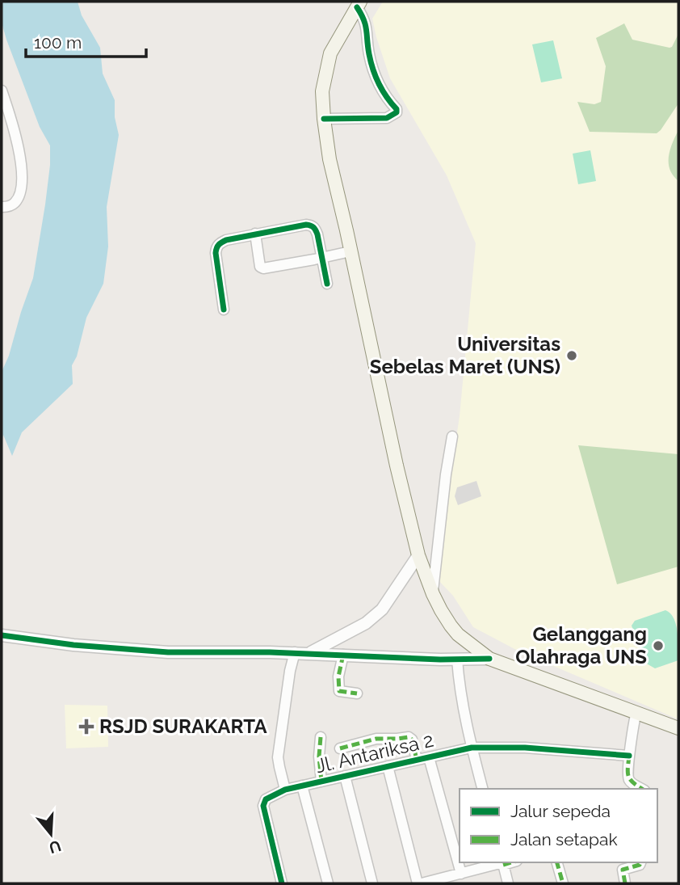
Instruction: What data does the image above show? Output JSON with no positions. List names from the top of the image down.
{
  "streets": {
    "street": ["Jl. Antariksa 2"]
  },
  "places": {
    "other": ["Universitas Sebelas Maret (UNS)", "Gelanggang Olahraga UNS"],
    "health": ["RSJD SURAKARTA"]
  },
  "legend": ["Jalur sepeda", "Jalan setapak"],
  "scale_bar": "100 m",
  "north": "bottom"
}
